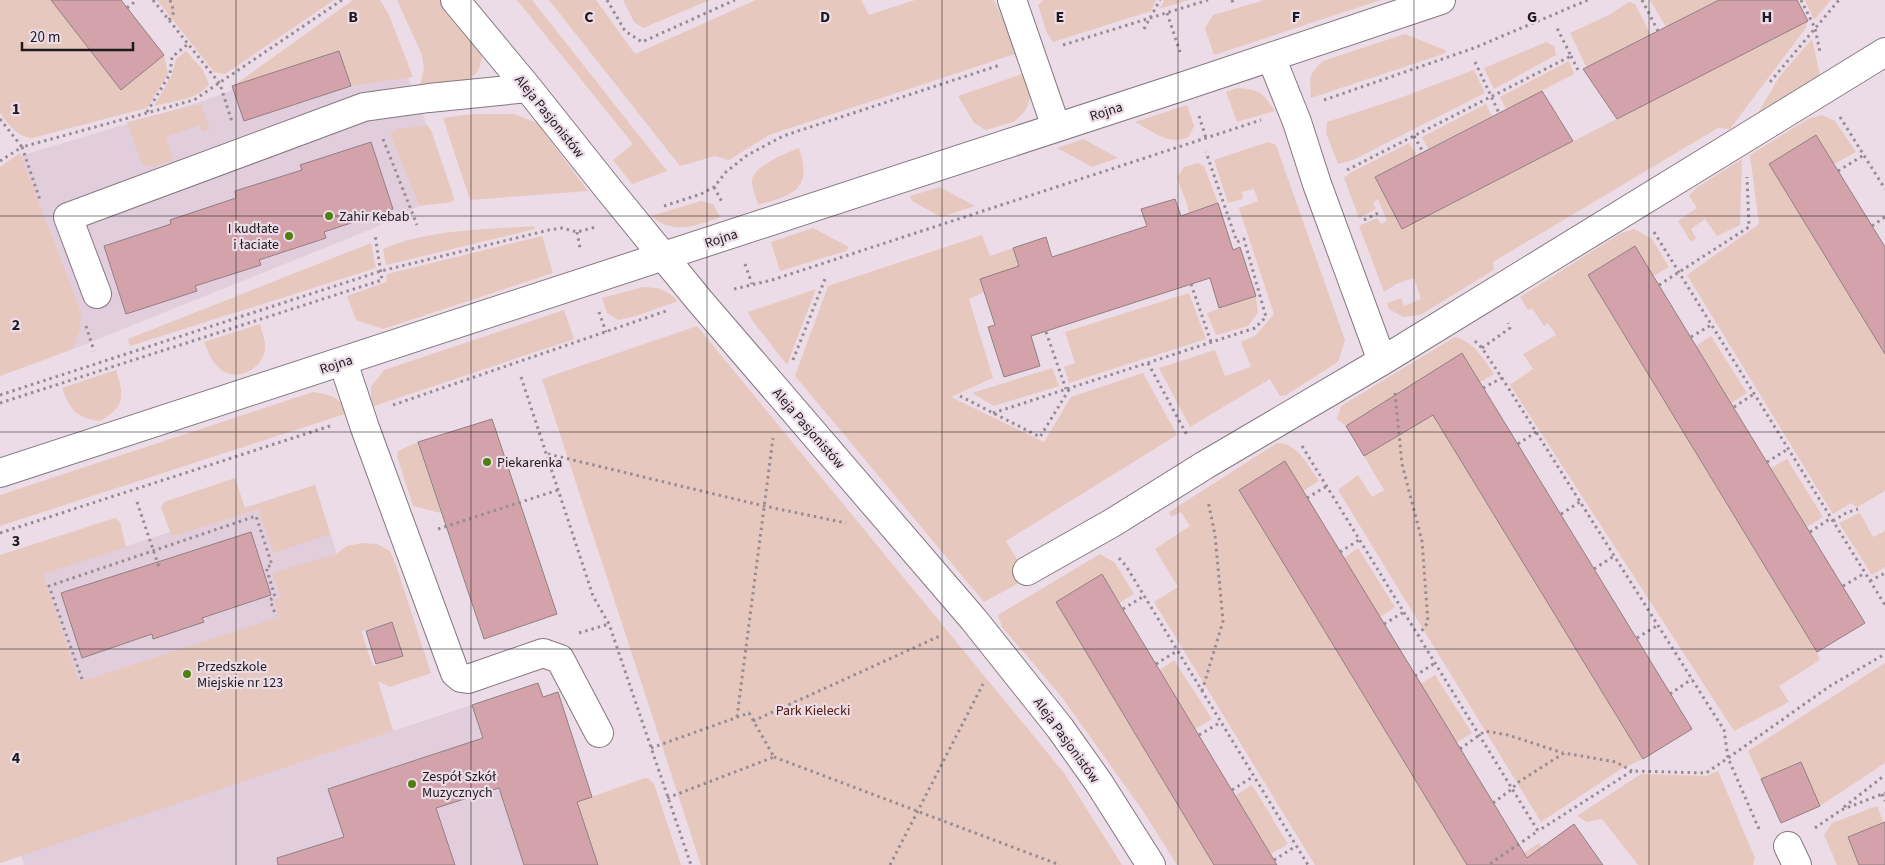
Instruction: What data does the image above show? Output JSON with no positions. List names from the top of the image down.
{
  "streets": {
    "street": ["Rojna", "Aleja Pasjonistów"]
  },
  "crossings": [
    ["Rojna", "Aleja Pasjonistów"]
  ],
  "parks": ["Park Kielecki"],
  "places": [
    "Zahir Kebab",
    "I kudłate i łaciate",
    "Piekarenka",
    "Przedszkole Miejskie nr 123",
    "Zespół Szkół Muzycznych"
  ],
  "scale_bar": "20 m",
  "grid": {
    "columns": [
      "B",
      "C",
      "D",
      "E",
      "F",
      "G",
      "H"
    ],
    "rows": [
      "1",
      "2",
      "3",
      "4"
    ]
  }
}
